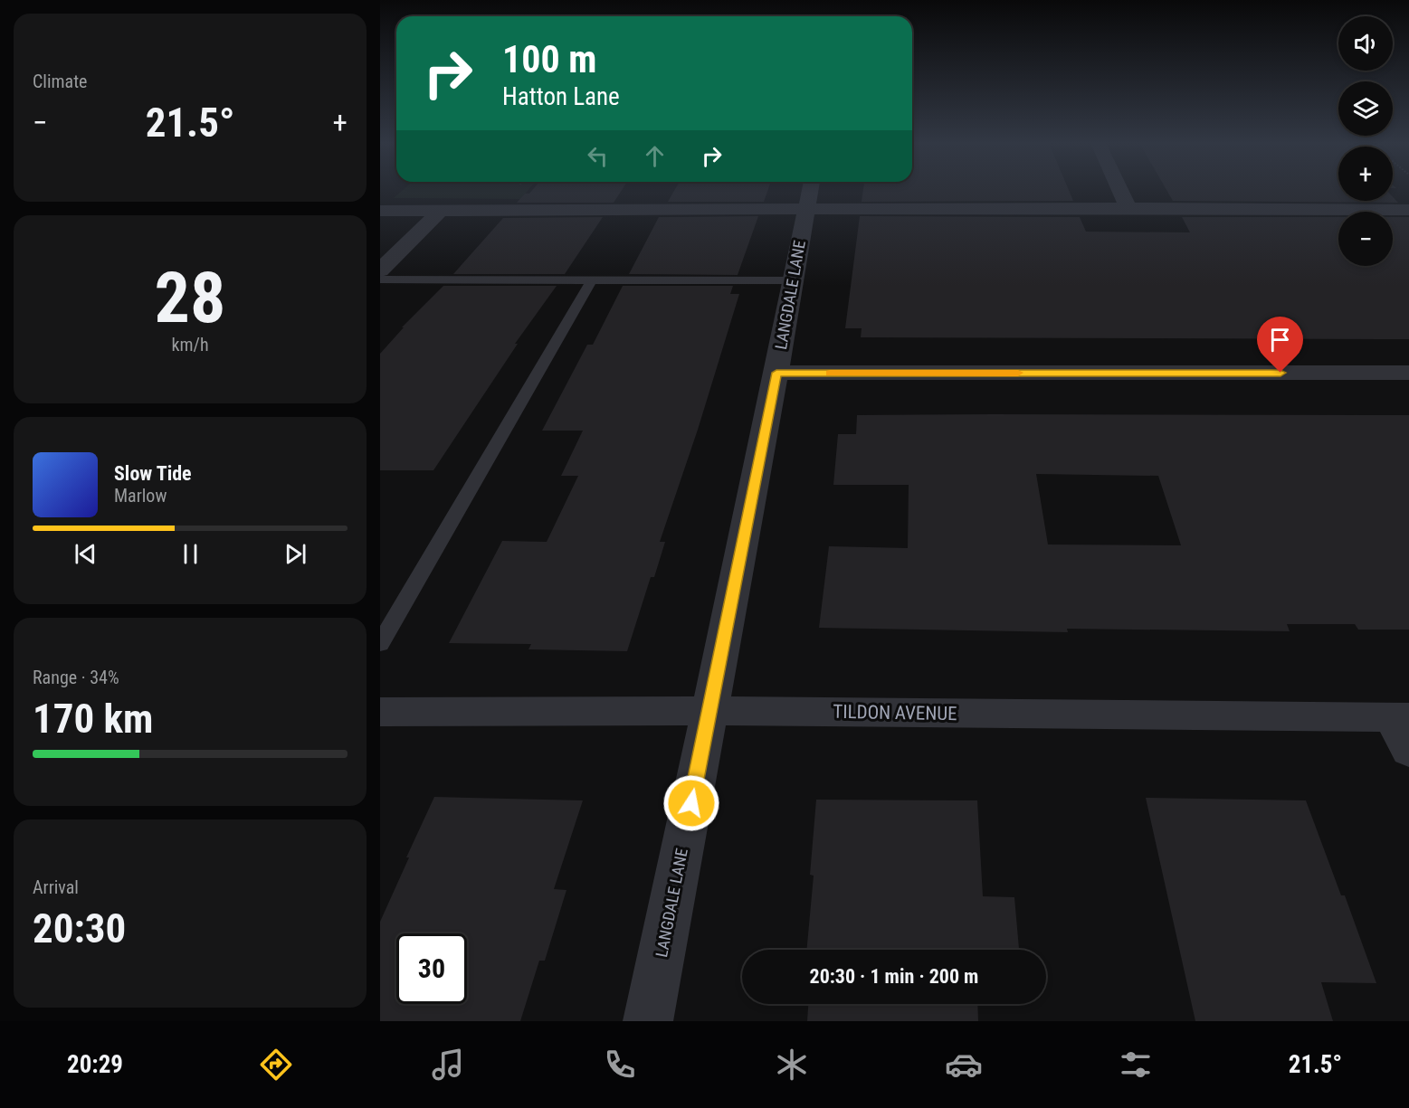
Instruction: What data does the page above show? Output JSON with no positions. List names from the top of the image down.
{
  "streets": {
    "street": ["LANGDALE LANE", "TILDON AVENUE"]
  },
  "crossings": [
    ["LANGDALE LANE", "TILDON AVENUE"]
  ],
  "page": {
    "tile": [
      "Climate",
      ["28", "km/h"],
      ["Range · 34%", "170 km"],
      ["Arrival", "20:30"]
    ],
    "map_buttons": ["+", "−"],
    "turn": ["100 m", "Hatton Lane"],
    "heat": ["−", "21.5°", "+"],
    "song": ["Slow Tide", "Marlow"],
    "limit": "30",
    "trip": "20:30 · 1 min · 200 m",
    "tabs": ["20:29", "21.5°"]
  }
}
